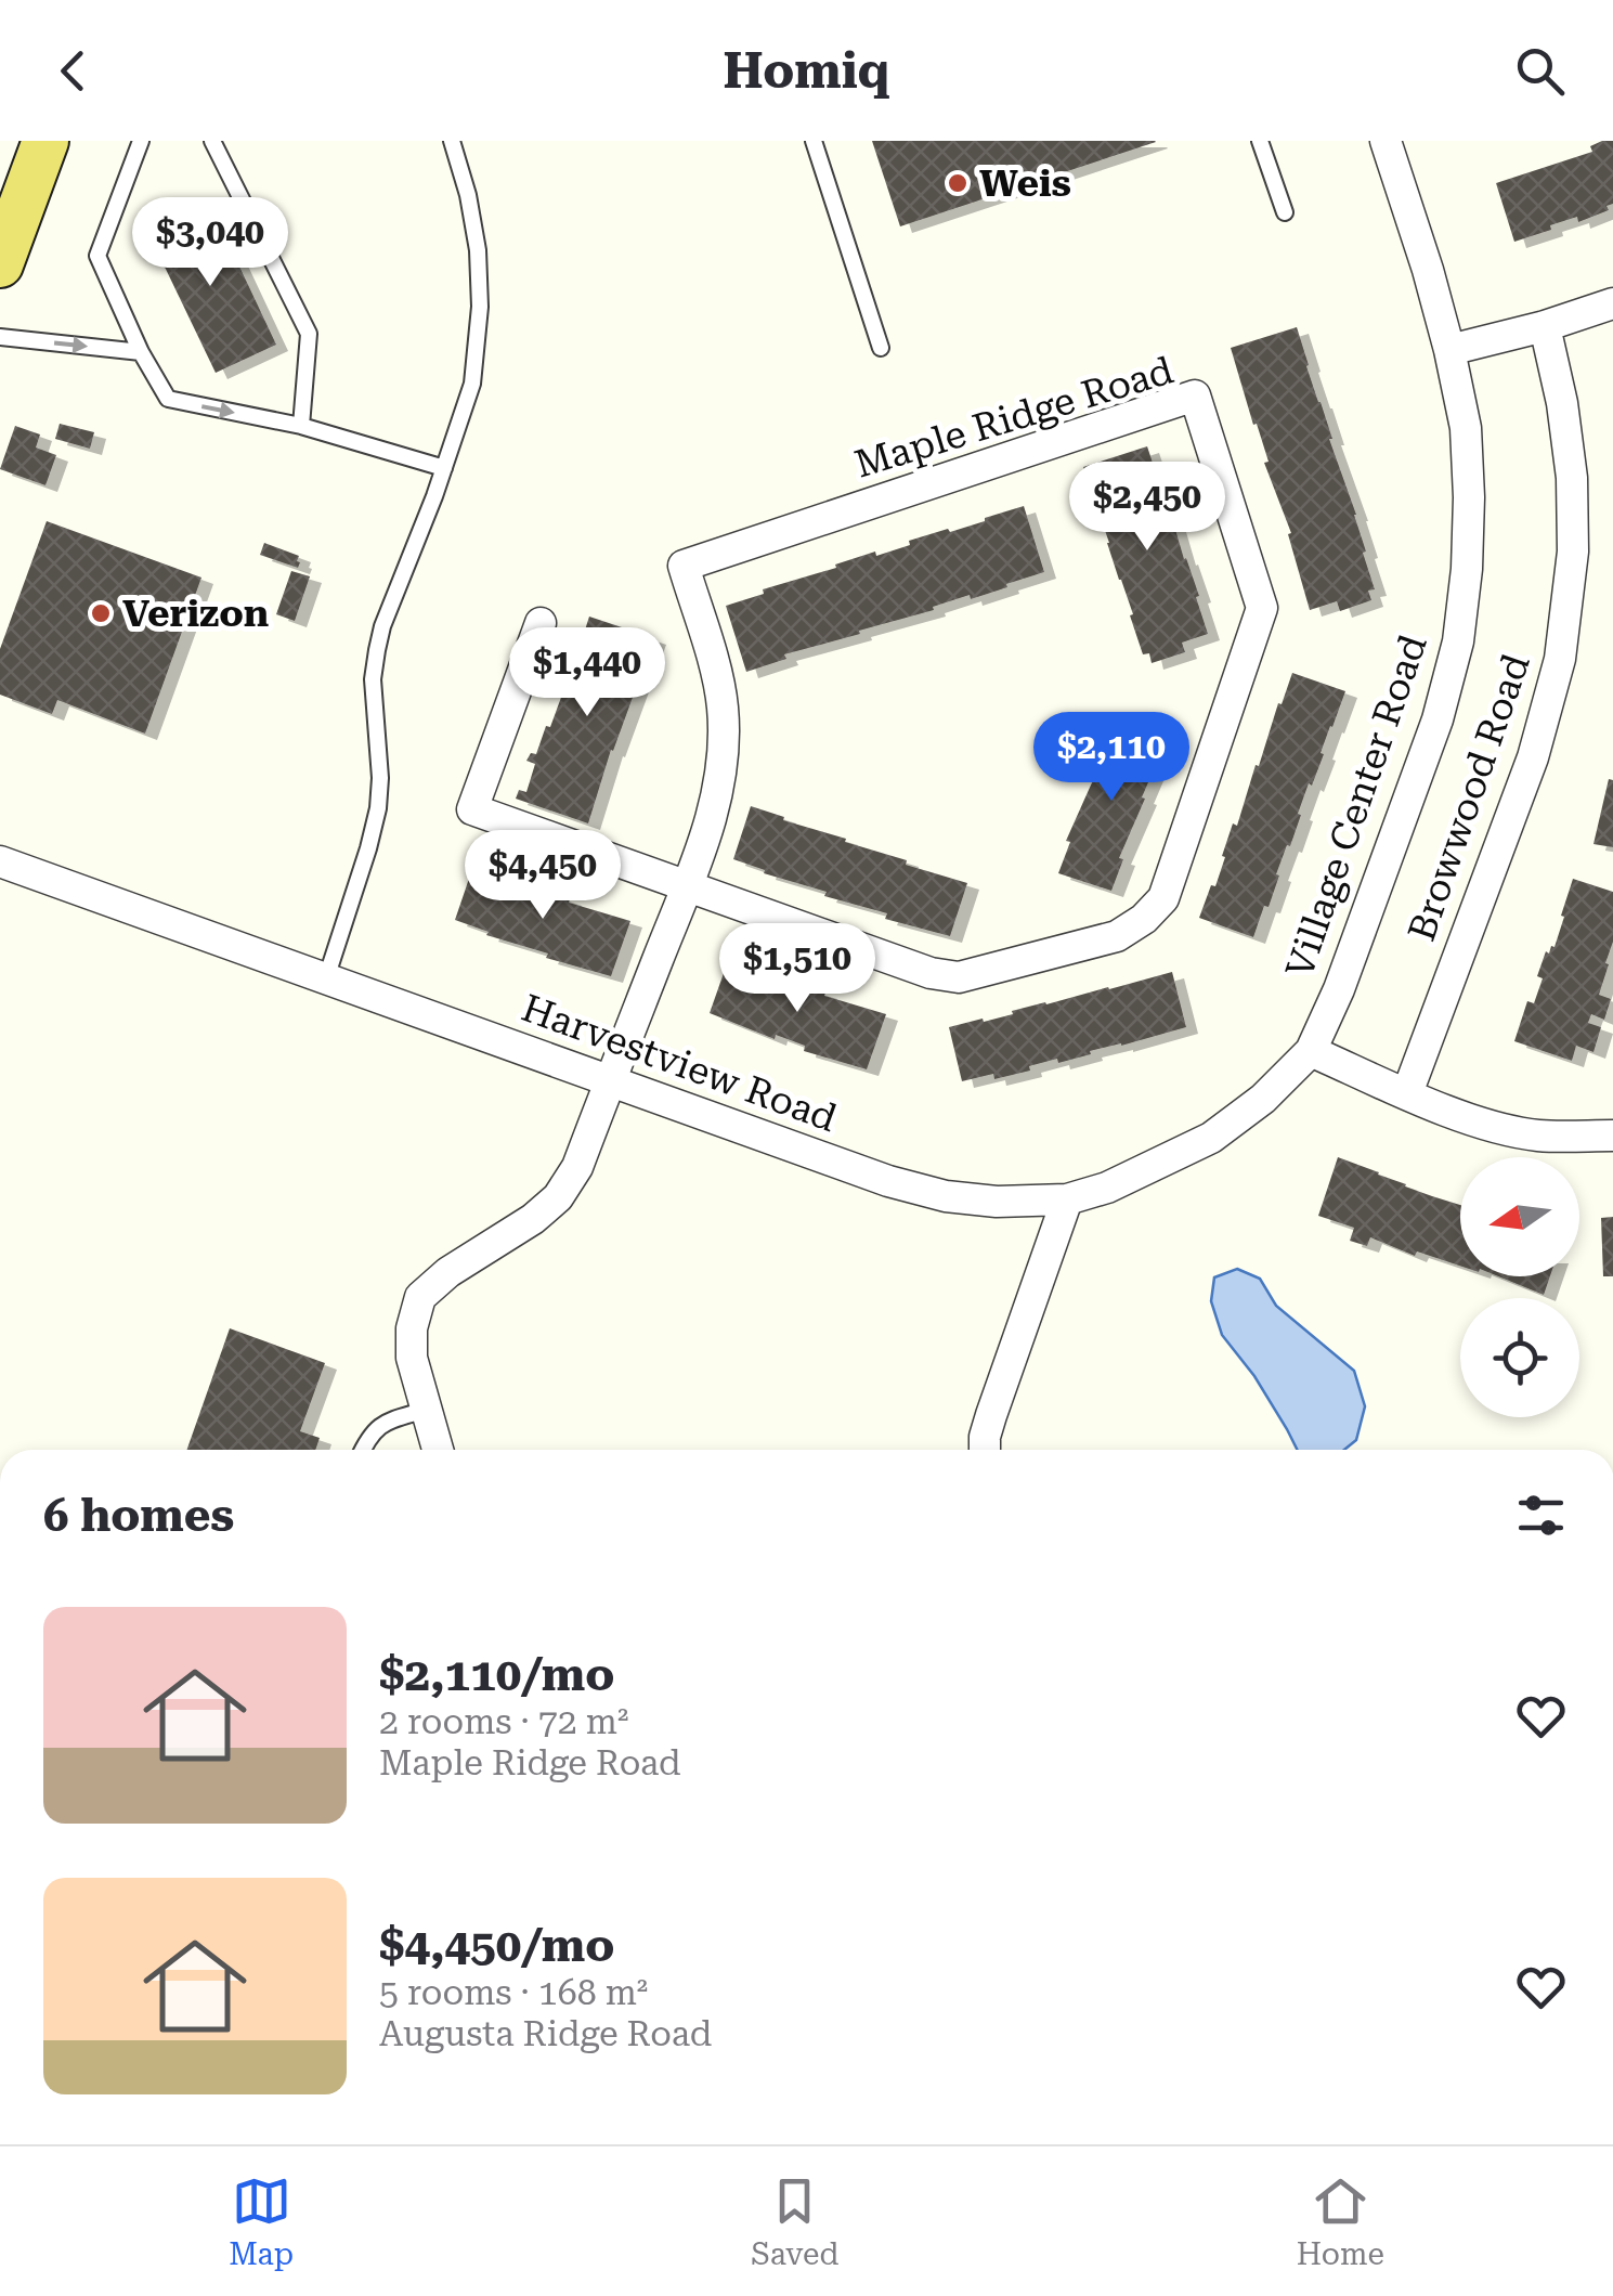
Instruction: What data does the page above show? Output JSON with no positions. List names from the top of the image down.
{
  "streets": {
    "street": [
      "Maple Ridge Road",
      "Browwood Road",
      "Village Center Road",
      "Harvestview Road"
    ]
  },
  "crossings": [
    ["Maple Ridge Road", "Harvestview Road"],
    ["Village Center Road", "Harvestview Road"]
  ],
  "places": ["Weis", "Verizon"],
  "north": "left",
  "page": {
    "header": "Homiq",
    "price": [
      "$3,040",
      "$2,450",
      "$1,440",
      "$2,110",
      "$4,450",
      "$1,510"
    ],
    "heading": "6 homes",
    "list": [
      {
        "name": "$2,110/mo",
        "note": "2 rooms · 72 m² · Maple Ridge Road"
      },
      {
        "name": "$4,450/mo",
        "note": "5 rooms · 168 m² · Augusta Ridge Road"
      }
    ],
    "tabs": ["Map", "Saved", "Home"]
  }
}
